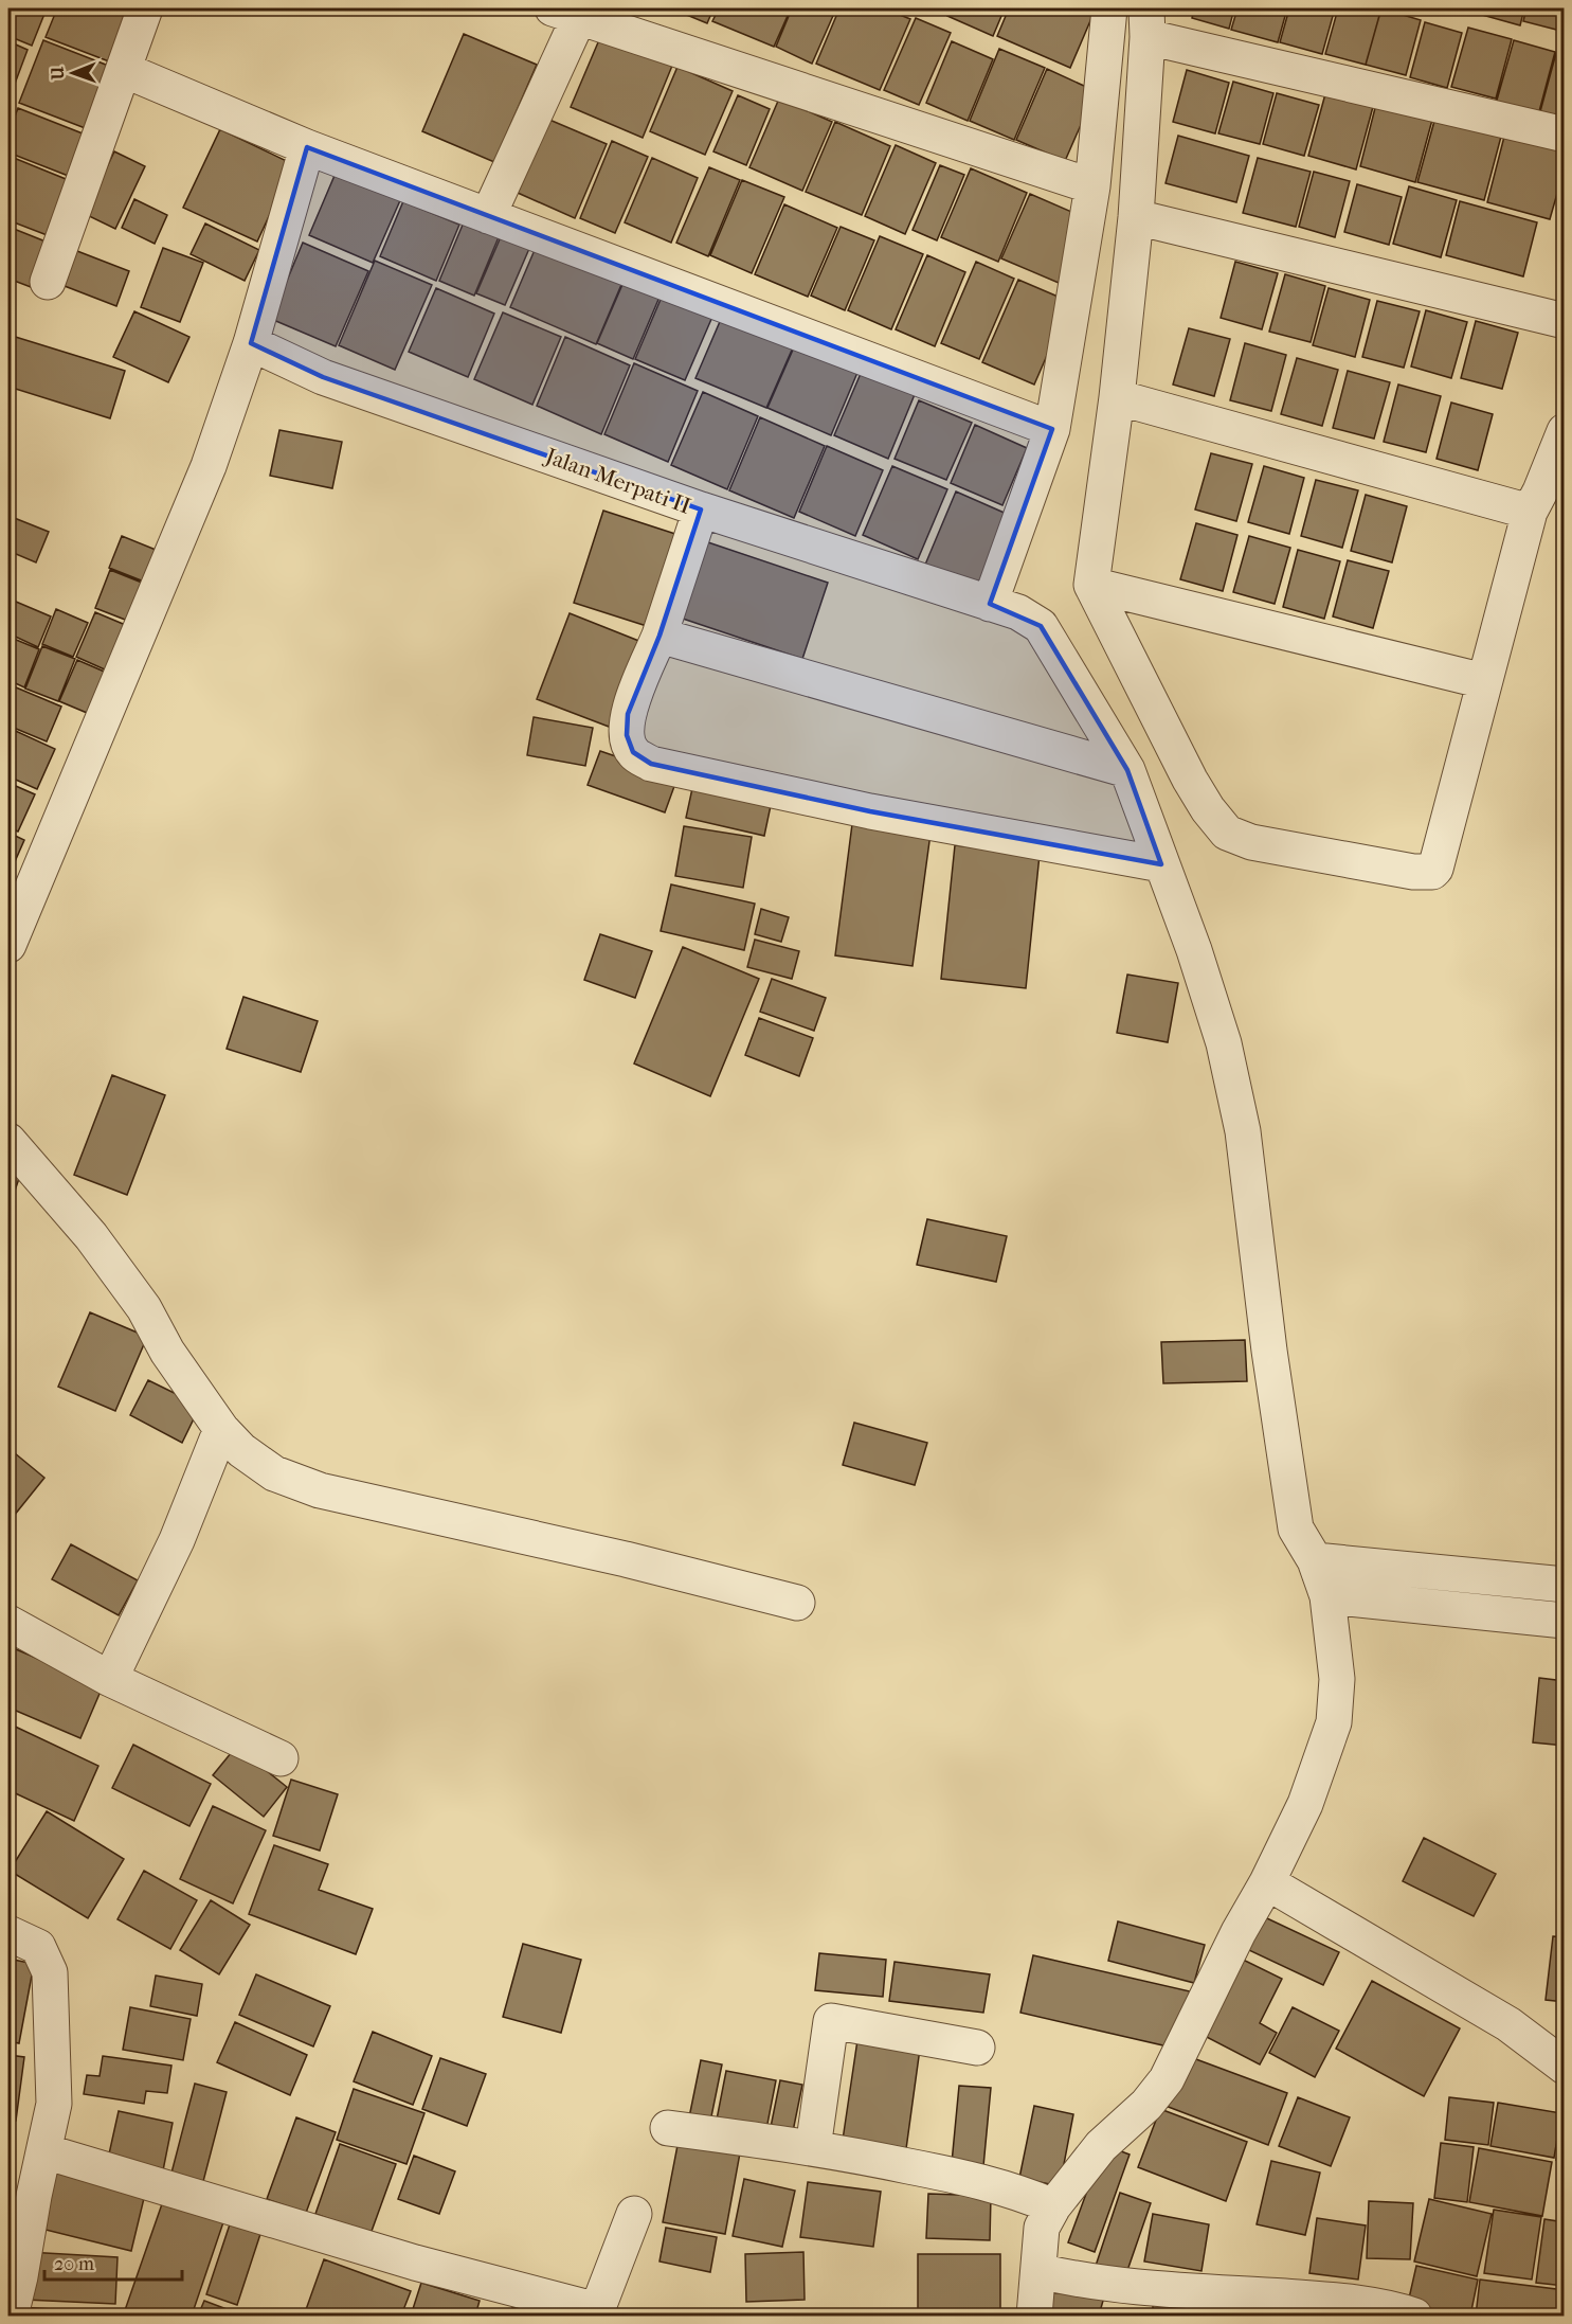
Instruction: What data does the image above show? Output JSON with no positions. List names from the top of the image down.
{
  "streets": {
    "street": ["Jalan Merpati II"]
  },
  "scale_bar": "20 m",
  "north": "left"
}
